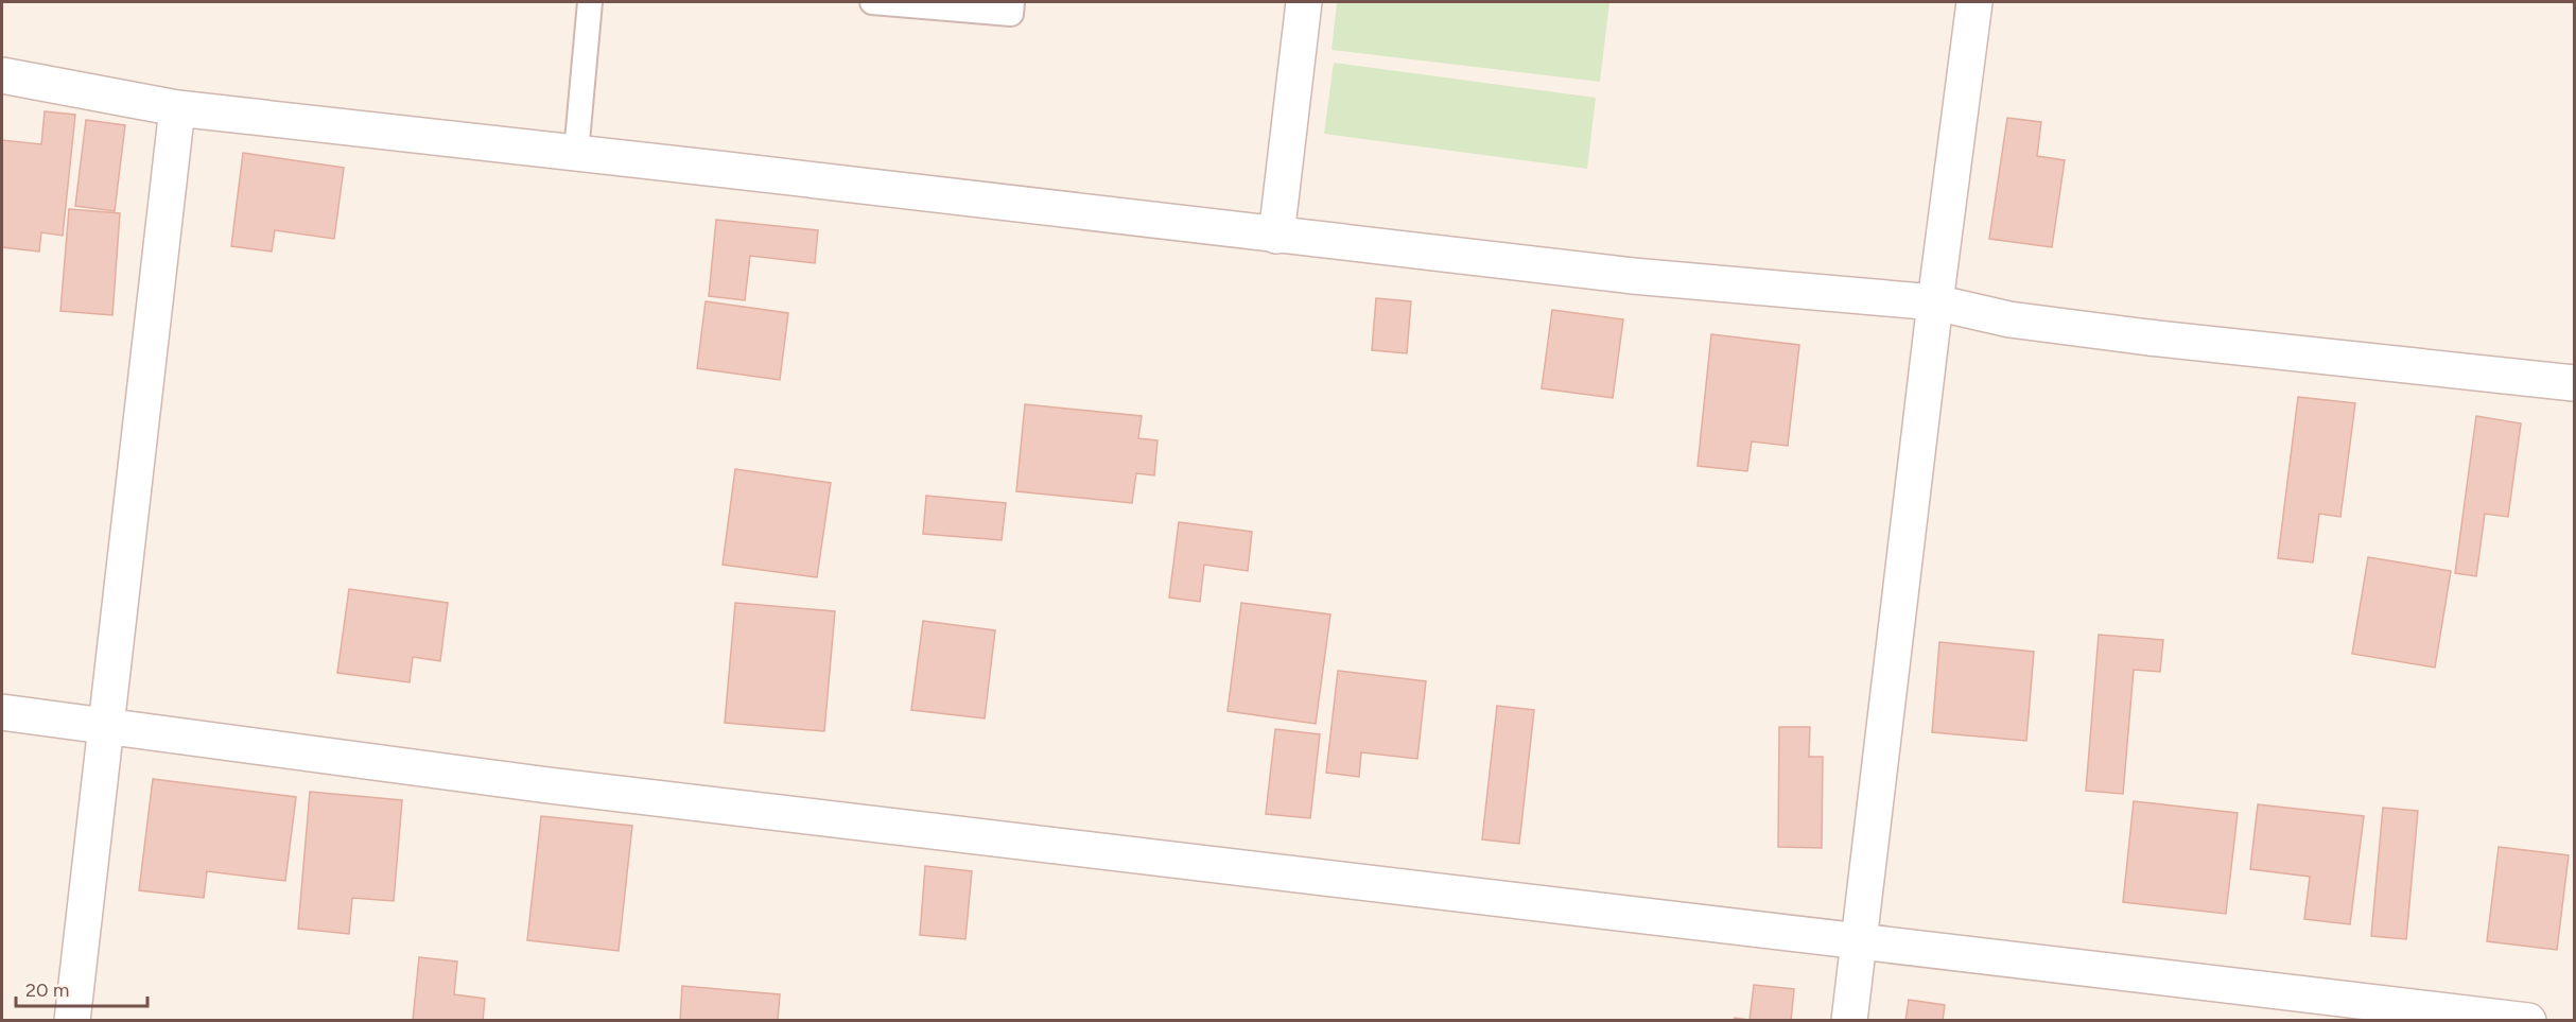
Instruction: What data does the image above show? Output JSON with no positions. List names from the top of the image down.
{
  "scale_bar": "20 m"
}
